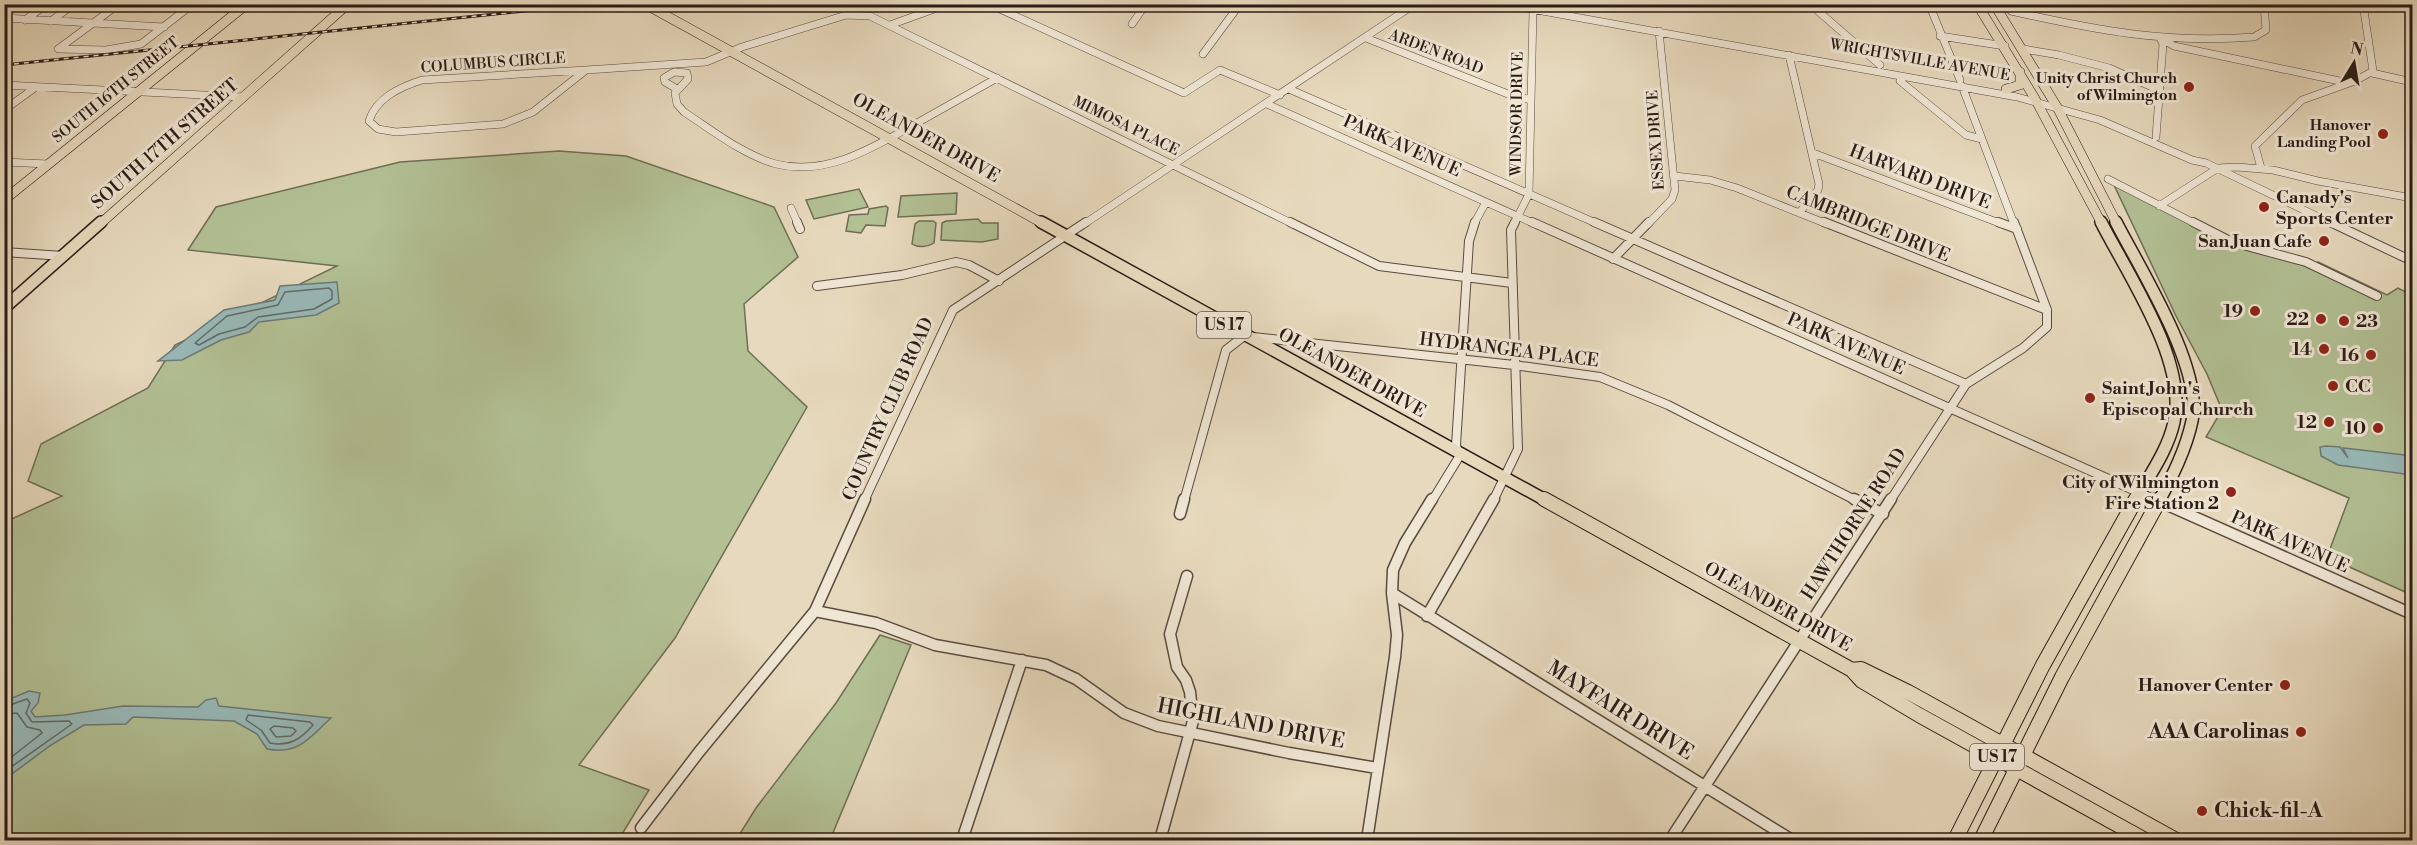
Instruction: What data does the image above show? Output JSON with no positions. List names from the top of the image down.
{
  "streets": {
    "main road": [
      "SOUTH 16TH STREET",
      "OLEANDER DRIVE",
      "SOUTH 17TH STREET",
      "US 17"
    ],
    "street": [
      "ARDEN ROAD",
      "WRIGHTSVILLE AVENUE",
      "COLUMBUS CIRCLE",
      "WINDSOR DRIVE",
      "MIMOSA PLACE",
      "ESSEX DRIVE",
      "PARK AVENUE",
      "HARVARD DRIVE",
      "CAMBRIDGE DRIVE",
      "HYDRANGEA PLACE",
      "COUNTRY CLUB ROAD",
      "HAWTHORNE ROAD",
      "MAYFAIR DRIVE",
      "HIGHLAND DRIVE"
    ]
  },
  "crossings": [
    ["ARDEN ROAD", "WINDSOR DRIVE"],
    ["ARDEN ROAD", "COUNTRY CLUB ROAD"],
    ["WRIGHTSVILLE AVENUE", "WINDSOR DRIVE"],
    ["WRIGHTSVILLE AVENUE", "ESSEX DRIVE"],
    ["COLUMBUS CIRCLE", "MIMOSA PLACE"],
    ["COLUMBUS CIRCLE", "OLEANDER DRIVE"],
    ["WINDSOR DRIVE", "MIMOSA PLACE"],
    ["WINDSOR DRIVE", "OLEANDER DRIVE"],
    ["WINDSOR DRIVE", "PARK AVENUE"],
    ["WINDSOR DRIVE", "HYDRANGEA PLACE"],
    ["WINDSOR DRIVE", "MAYFAIR DRIVE"],
    ["MIMOSA PLACE", "OLEANDER DRIVE"],
    ["MIMOSA PLACE", "COUNTRY CLUB ROAD"],
    ["OLEANDER DRIVE", "HYDRANGEA PLACE"],
    ["OLEANDER DRIVE", "COUNTRY CLUB ROAD"],
    ["OLEANDER DRIVE", "HAWTHORNE ROAD"],
    ["ESSEX DRIVE", "PARK AVENUE"],
    ["ESSEX DRIVE", "CAMBRIDGE DRIVE"],
    ["PARK AVENUE", "COUNTRY CLUB ROAD"],
    ["PARK AVENUE", "HAWTHORNE ROAD"],
    ["HYDRANGEA PLACE", "HAWTHORNE ROAD"],
    ["COUNTRY CLUB ROAD", "HIGHLAND DRIVE"],
    ["HAWTHORNE ROAD", "MAYFAIR DRIVE"]
  ],
  "places": [
    "Unity Christ Church of Wilmington",
    "Hanover Landing Pool",
    "Canady's Sports Center",
    "San Juan Cafe",
    "19",
    "22",
    "23",
    "14",
    "16",
    "CC",
    "Saint John's Episcopal Church",
    "12",
    "10",
    "City of Wilmington Fire Station 2",
    "Hanover Center",
    "AAA Carolinas",
    "Chick-fil-A"
  ],
  "north": "top"
}
